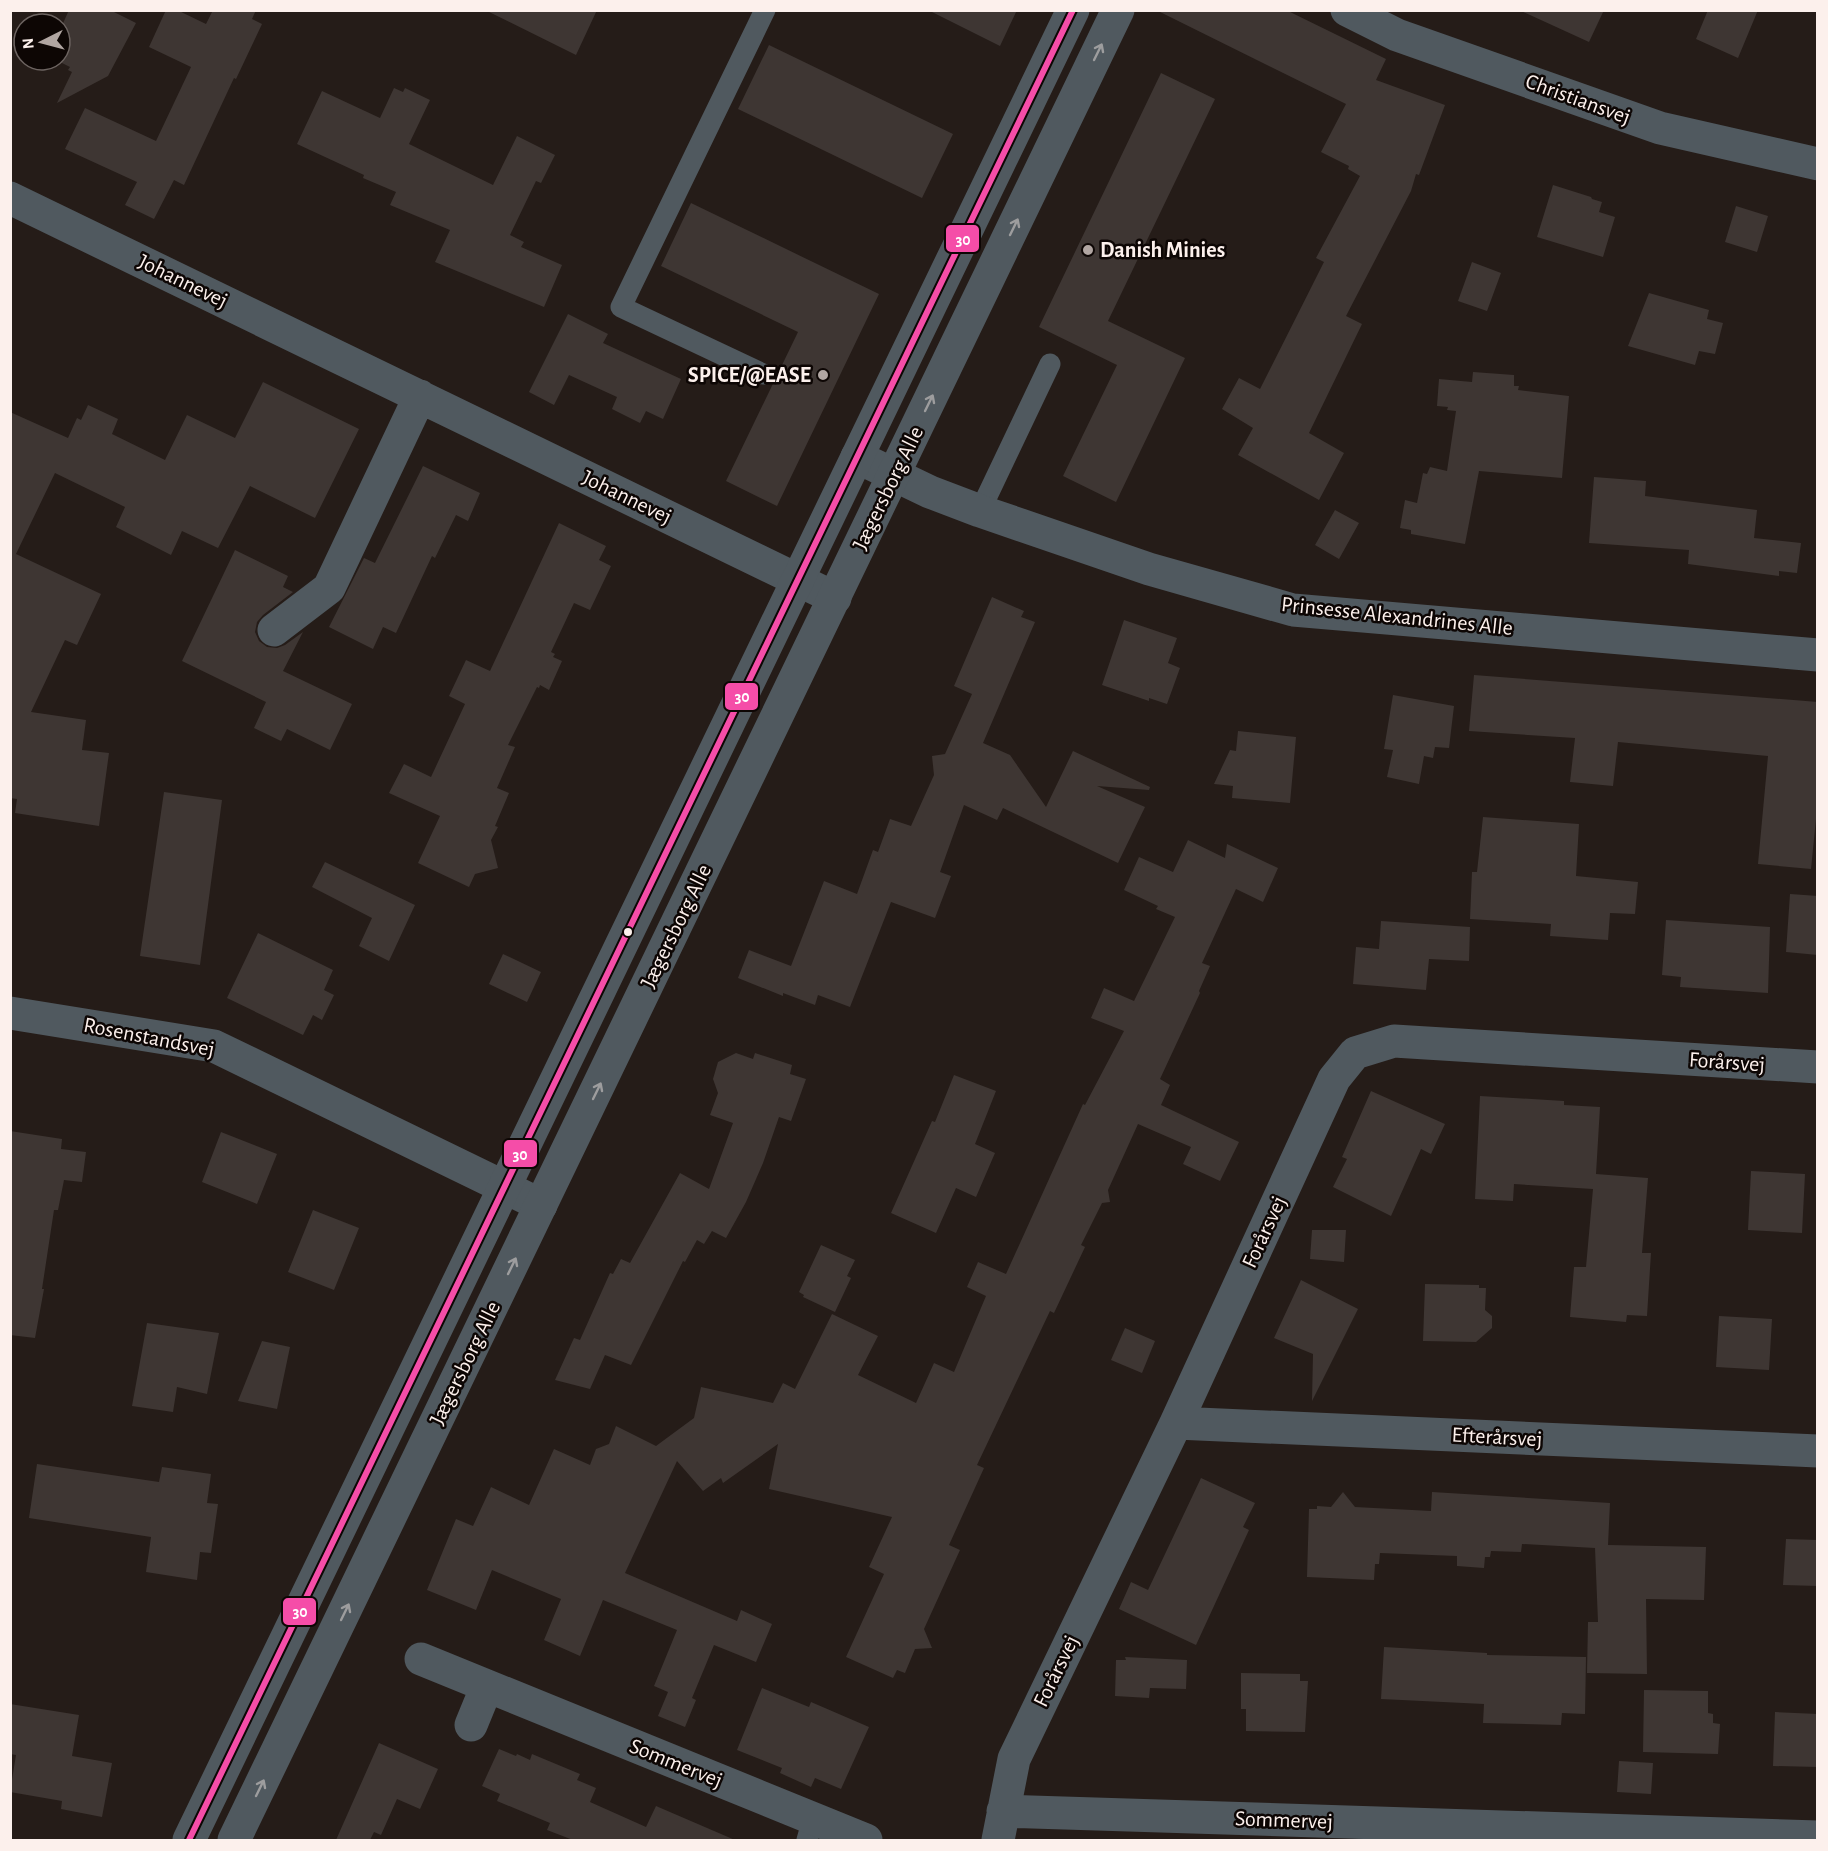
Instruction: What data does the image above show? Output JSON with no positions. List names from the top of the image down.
{
  "streets": {
    "street": [
      "Christiansvej",
      "Johannevej",
      "Jægersborg Alle",
      "Prinsesse Alexandrines Alle",
      "Rosenstandsvej",
      "Forårsvej",
      "Efterårsvej",
      "Sommervej"
    ]
  },
  "crossings": [
    ["Johannevej", "Jægersborg Alle"],
    ["Jægersborg Alle", "Prinsesse Alexandrines Alle"],
    ["Jægersborg Alle", "Rosenstandsvej"],
    ["Forårsvej", "Efterårsvej"],
    ["Forårsvej", "Sommervej"]
  ],
  "places": ["Danish Minies", "SPICE/@EASE"],
  "lines": ["transit line 30"],
  "north": "left"
}
